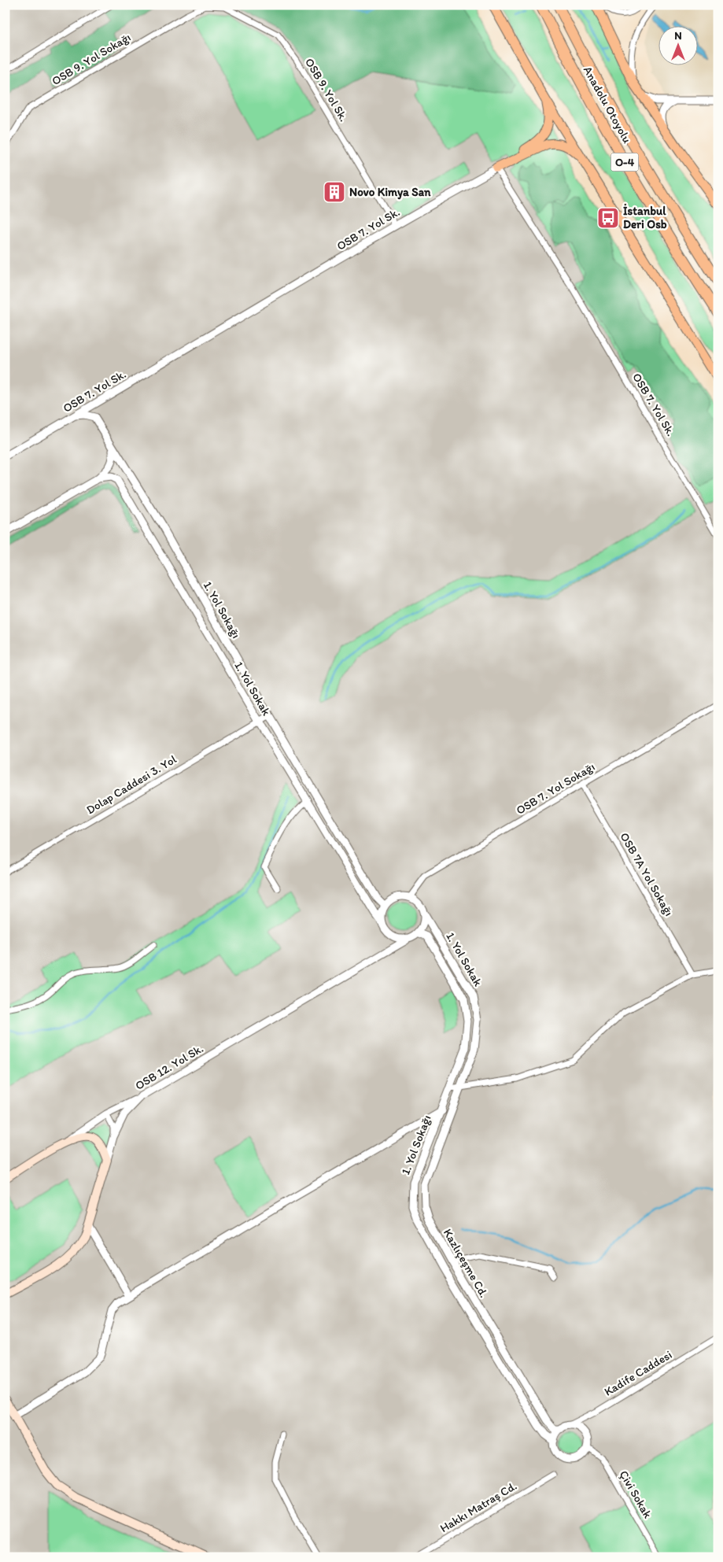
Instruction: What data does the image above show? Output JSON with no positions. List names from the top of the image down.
{
  "streets": {
    "highway": ["Anadolu Otoyolu", "O-4"],
    "main road": ["OSB 12. Yol Sk."],
    "street": [
      "OSB 9. Yol Sokağı",
      "OSB 9. Yol Sk.",
      "OSB 7. Yol Sk.",
      "1. Yol Sokağı",
      "1. Yol Sokak",
      "Dolap Caddesi 3. Yol",
      "OSB 7. Yol Sokağı",
      "OSB 7A Yol Sokağı",
      "Kazlıçeşme Cd.",
      "Kadife Caddesi",
      "Çivi Sokak",
      "Hakkı Matraş Cd."
    ]
  },
  "crossings": [
    ["OSB 9. Yol Sokağı", "OSB 9. Yol Sk."],
    ["OSB 9. Yol Sk.", "OSB 7. Yol Sk."],
    ["1. Yol Sokağı", "1. Yol Sokak"],
    ["1. Yol Sokağı", "Dolap Caddesi 3. Yol"],
    ["1. Yol Sokağı", "OSB 7. Yol Sokağı"],
    ["1. Yol Sokağı", "OSB 12. Yol Sk."],
    ["1. Yol Sokağı", "Kazlıçeşme Cd."],
    ["1. Yol Sokağı", "Kadife Caddesi"],
    ["1. Yol Sokağı", "Çivi Sokak"],
    ["1. Yol Sokak", "Dolap Caddesi 3. Yol"],
    ["1. Yol Sokak", "OSB 7. Yol Sokağı"],
    ["1. Yol Sokak", "OSB 12. Yol Sk."],
    ["1. Yol Sokak", "Kazlıçeşme Cd."],
    ["OSB 7. Yol Sokağı", "OSB 7A Yol Sokağı"],
    ["OSB 7. Yol Sokağı", "OSB 12. Yol Sk."],
    ["Kazlıçeşme Cd.", "Kadife Caddesi"],
    ["Kazlıçeşme Cd.", "Çivi Sokak"],
    ["Kadife Caddesi", "Çivi Sokak"]
  ],
  "places": {
    "building": ["Novo Kimya San"],
    "bus stop": ["İstanbul Deri Osb"]
  },
  "north": "top"
}
